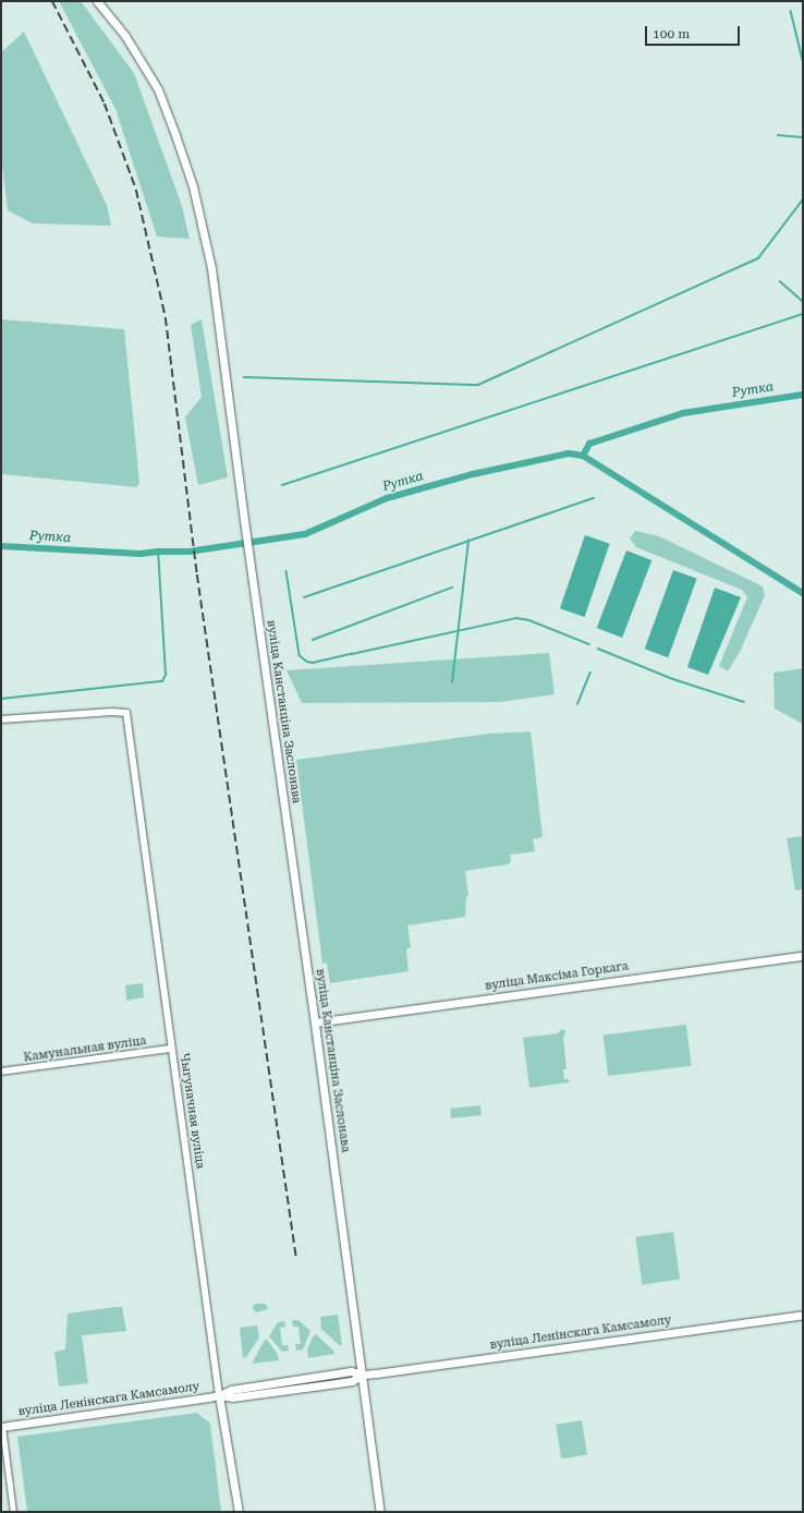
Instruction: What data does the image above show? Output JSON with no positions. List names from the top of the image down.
{
  "streets": {
    "main road": [
      "вуліца Канстанціна Заслонава",
      "вуліца Максіма Горкага",
      "Чыгуначная вуліца",
      "вуліца Ленінскага Камсамолу"
    ],
    "street": ["Камунальная вуліца"]
  },
  "crossings": [
    ["вуліца Канстанціна Заслонава", "вуліца Максіма Горкага"],
    ["вуліца Канстанціна Заслонава", "вуліца Ленінскага Камсамолу"],
    ["Камунальная вуліца", "Чыгуначная вуліца"],
    ["Чыгуначная вуліца", "вуліца Ленінскага Камсамолу"]
  ],
  "water": ["Рутка"],
  "scale_bar": "100 m"
}
